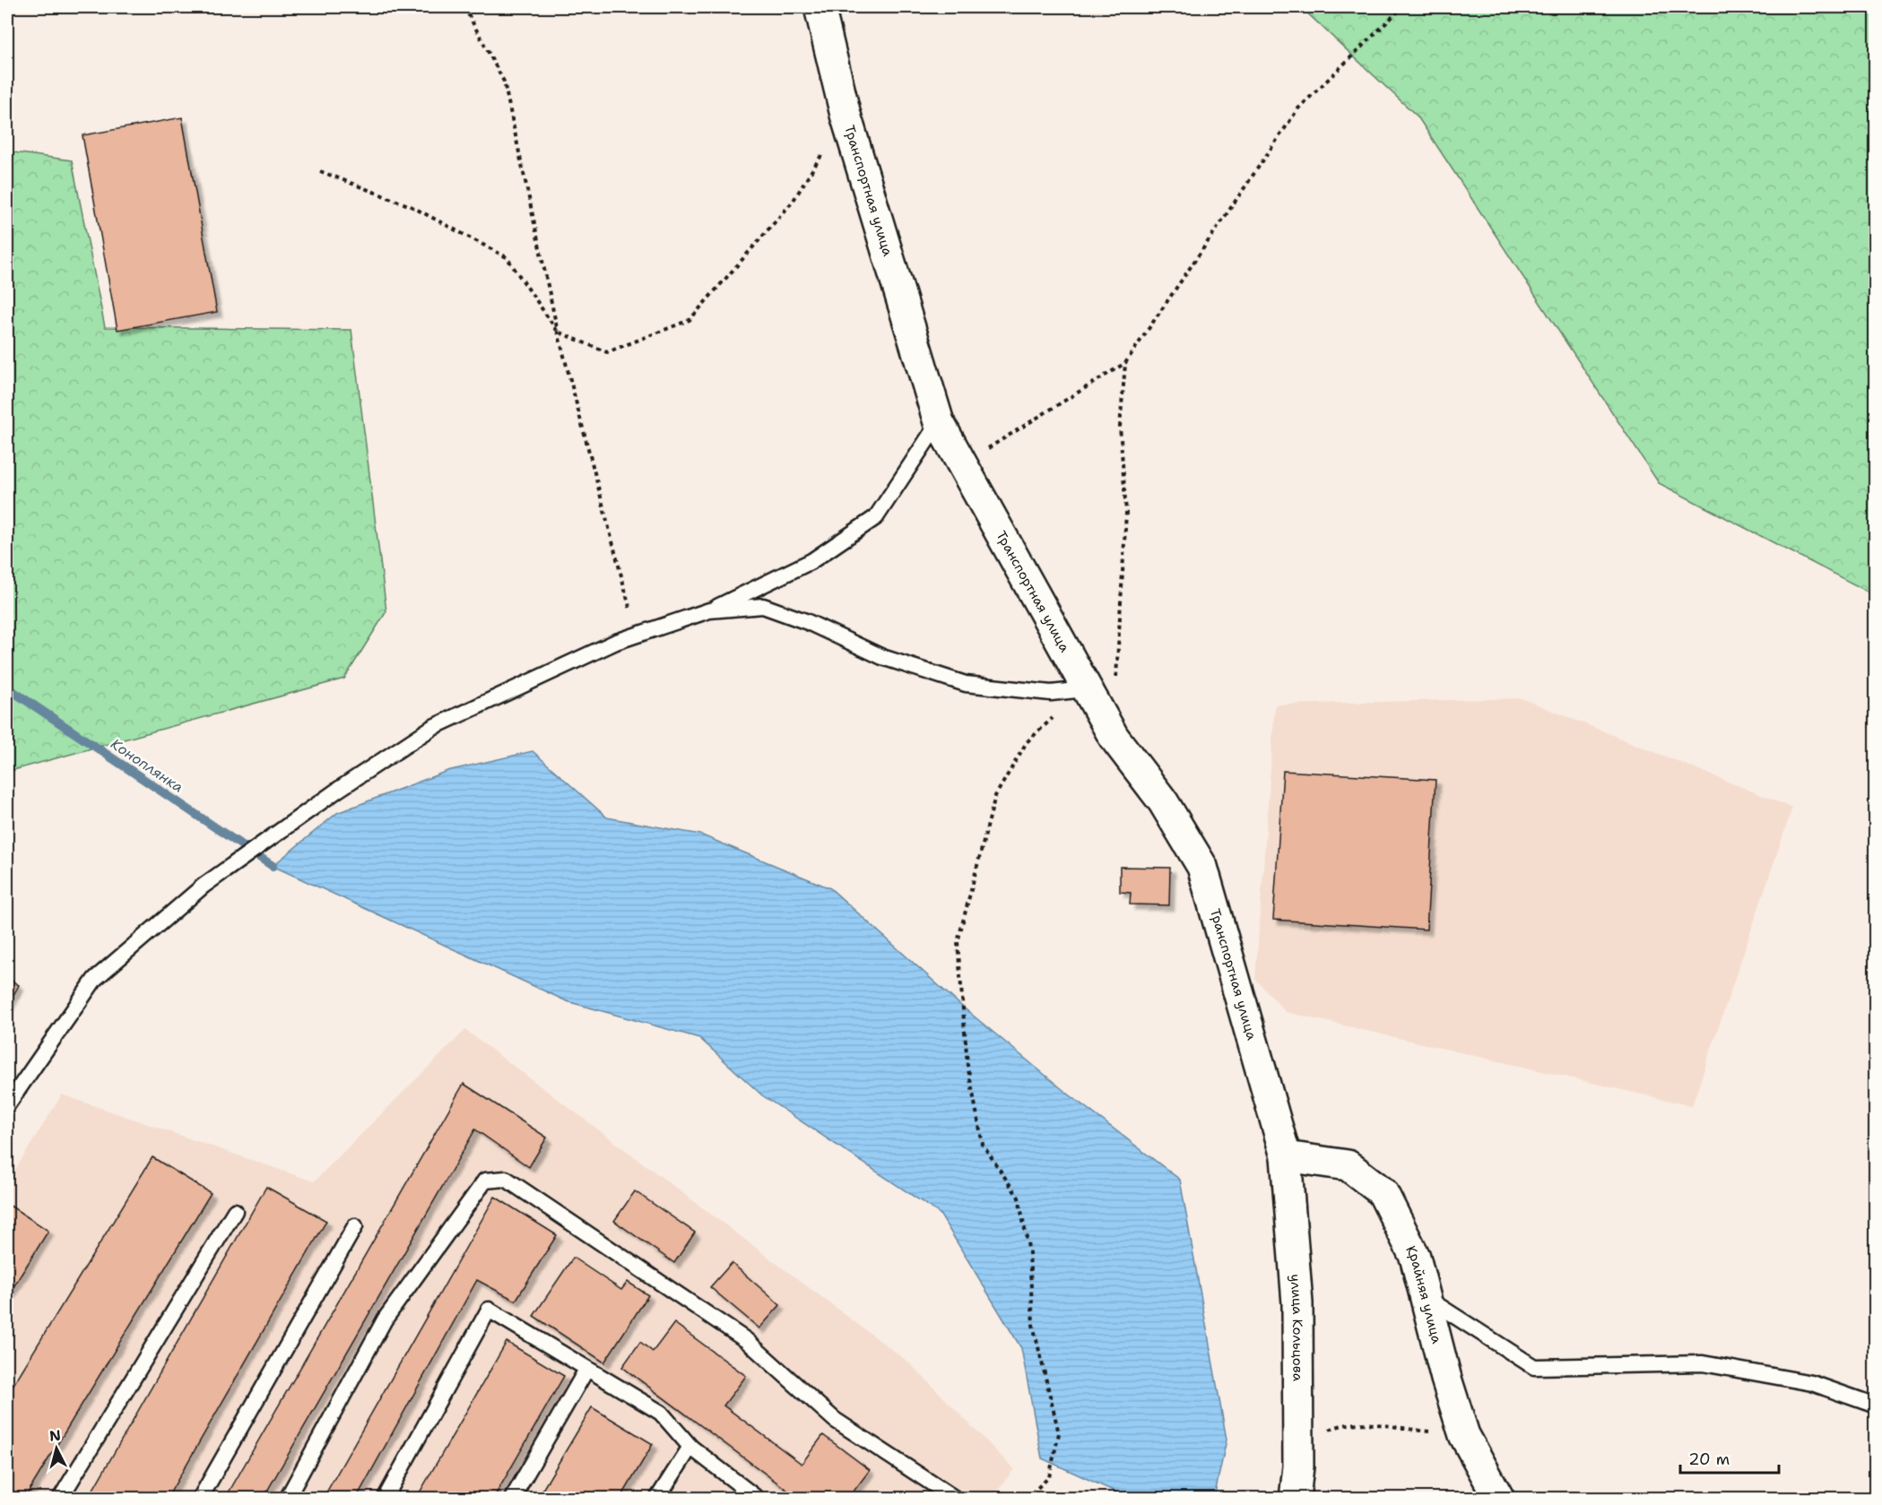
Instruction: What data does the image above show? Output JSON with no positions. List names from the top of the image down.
{
  "streets": {
    "street": ["Транспортная улица", "Крайняя улица", "улица Кольцова"]
  },
  "crossings": [
    ["Транспортная улица", "Крайняя улица"],
    ["Транспортная улица", "улица Кольцова"],
    ["Крайняя улица", "улица Кольцова"]
  ],
  "water": ["Коноплянка"],
  "scale_bar": "20 m",
  "north": "top"
}
